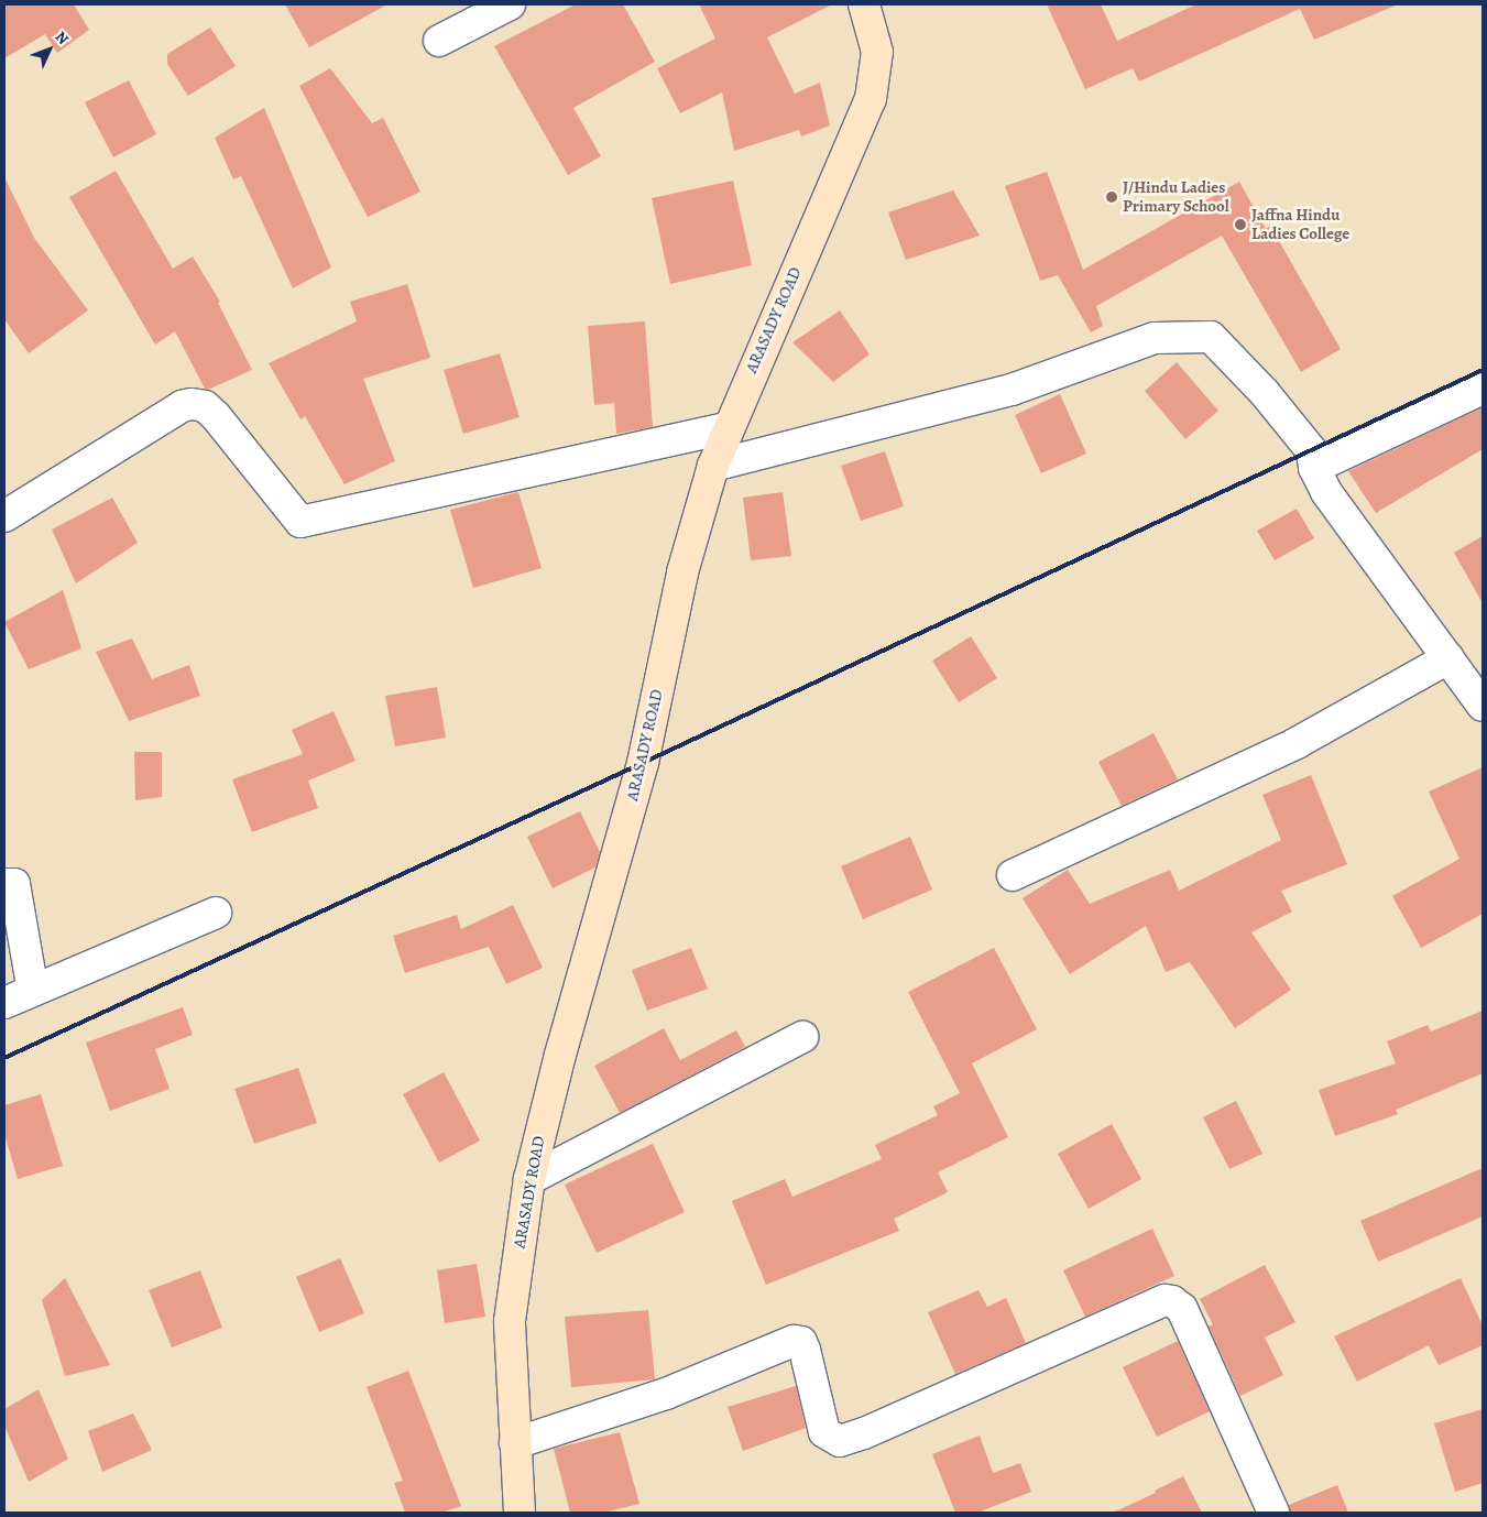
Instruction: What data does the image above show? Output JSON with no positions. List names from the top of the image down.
{
  "streets": {
    "main road": ["ARASADY ROAD"]
  },
  "places": ["J/Hindu Ladies Primary School", "Jaffna Hindu Ladies College"],
  "north": "top right"
}
